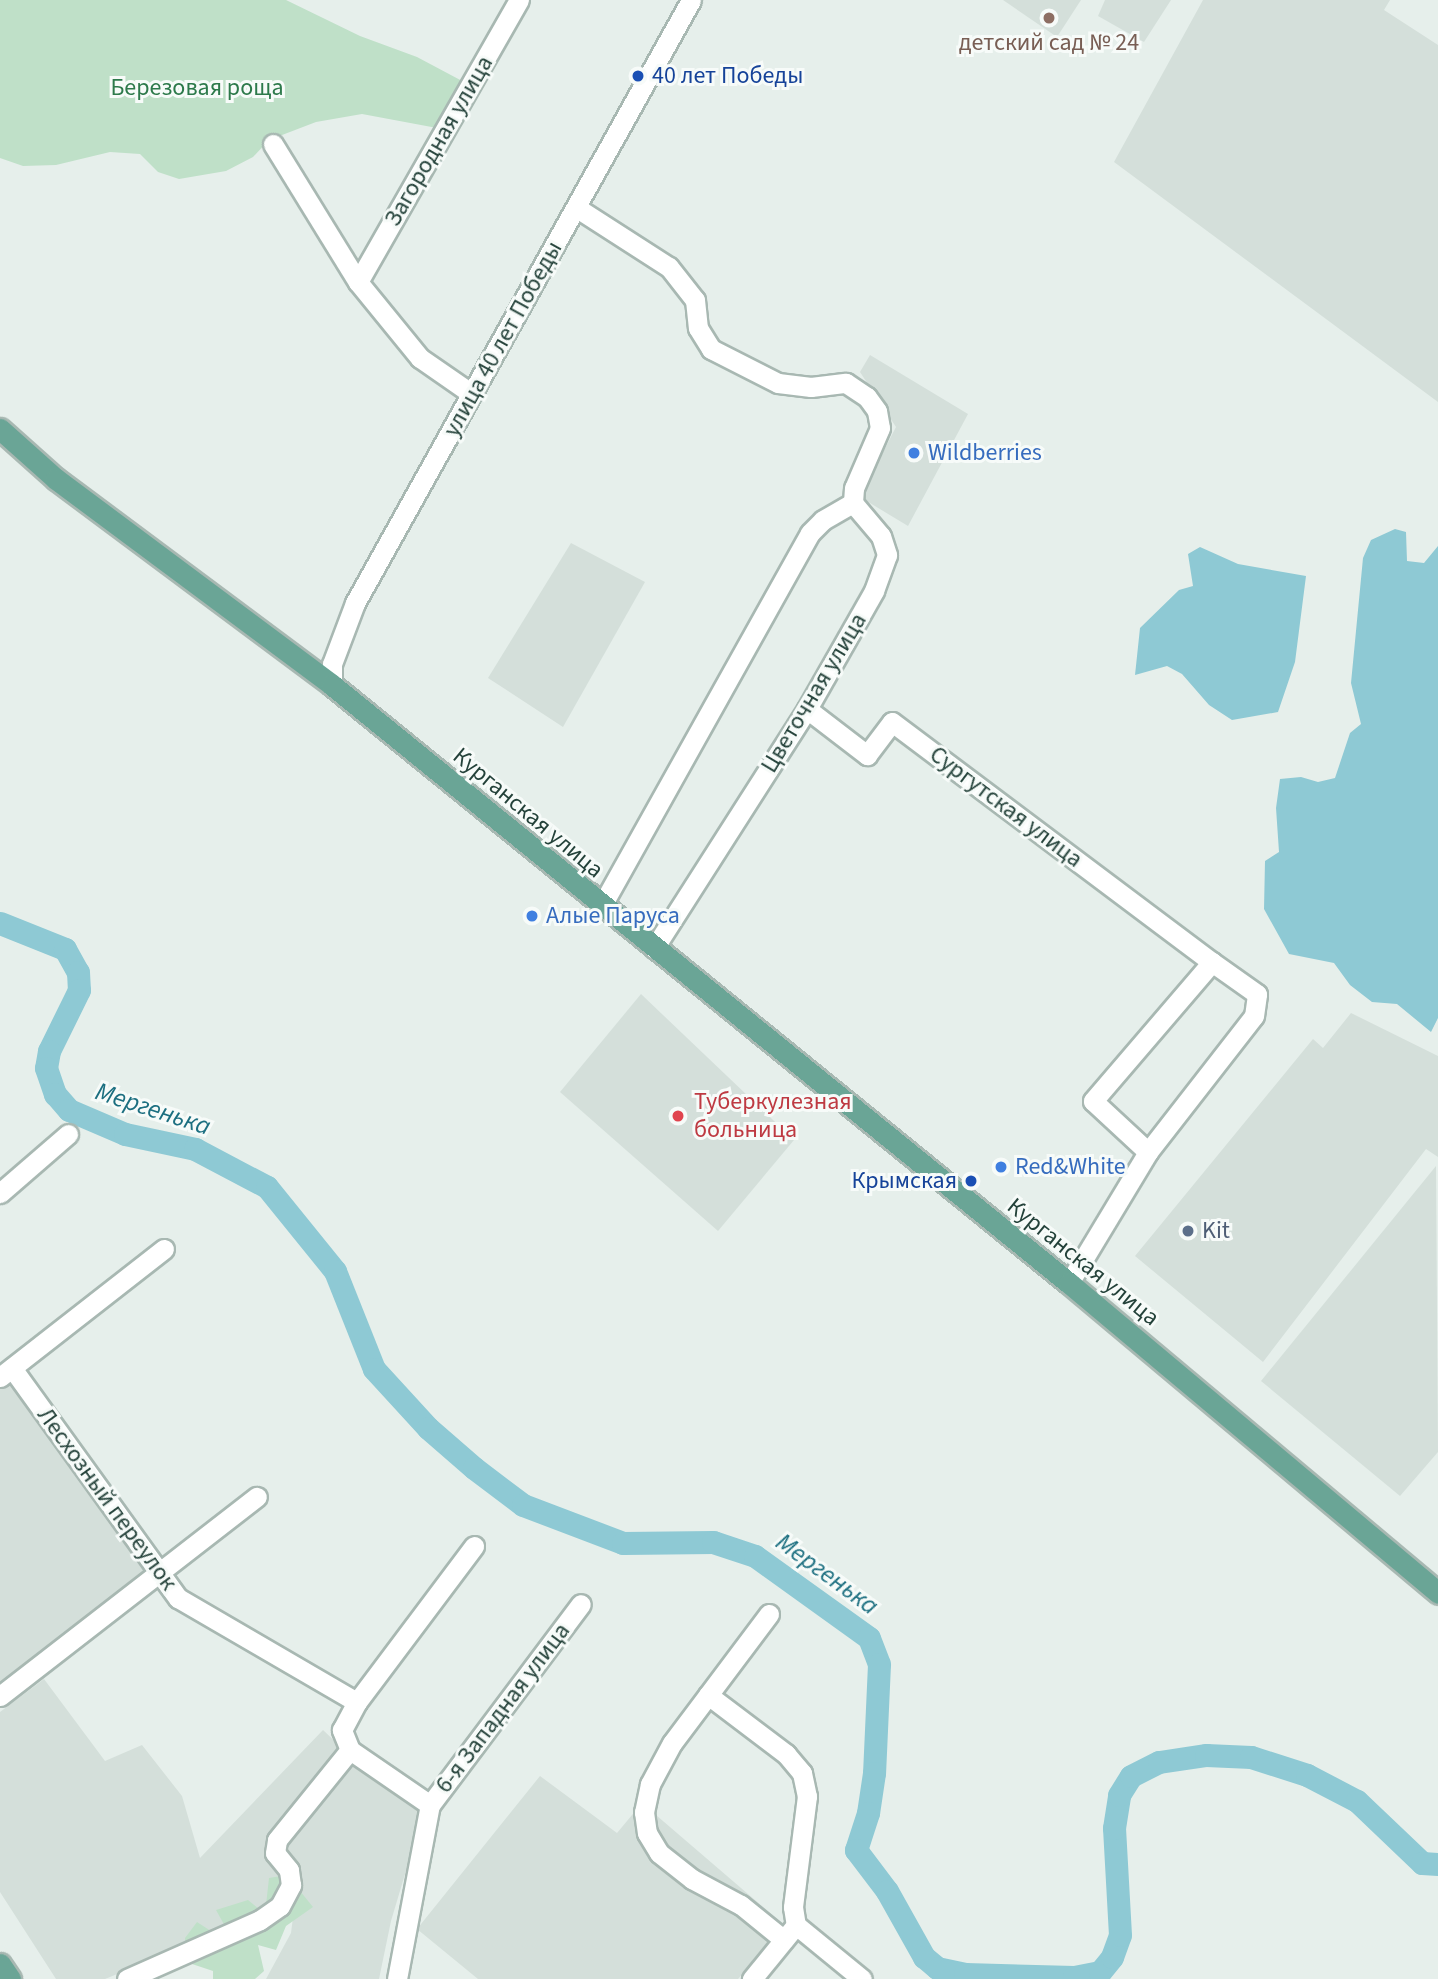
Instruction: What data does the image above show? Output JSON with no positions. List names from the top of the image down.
{
  "streets": {
    "main road": ["Курганская улица"],
    "street": [
      "Загородная улица",
      "улица 40 лет Победы",
      "Цветочная улица",
      "Сургутская улица",
      "Лесхозный переулок",
      "6-я Западная улица"
    ]
  },
  "crossings": [
    ["улица 40 лет Победы", "Курганская улица"],
    ["Цветочная улица", "Сургутская улица"],
    ["Цветочная улица", "Курганская улица"]
  ],
  "water": ["Мергенька"],
  "parks": ["Березовая роща"],
  "places": [
    "детский сад № 24",
    "40 лет Победы",
    "Wildberries",
    "Алые Паруса",
    "Туберкулезная больница",
    "Red&White",
    "Крымская",
    "Kit"
  ]
}
